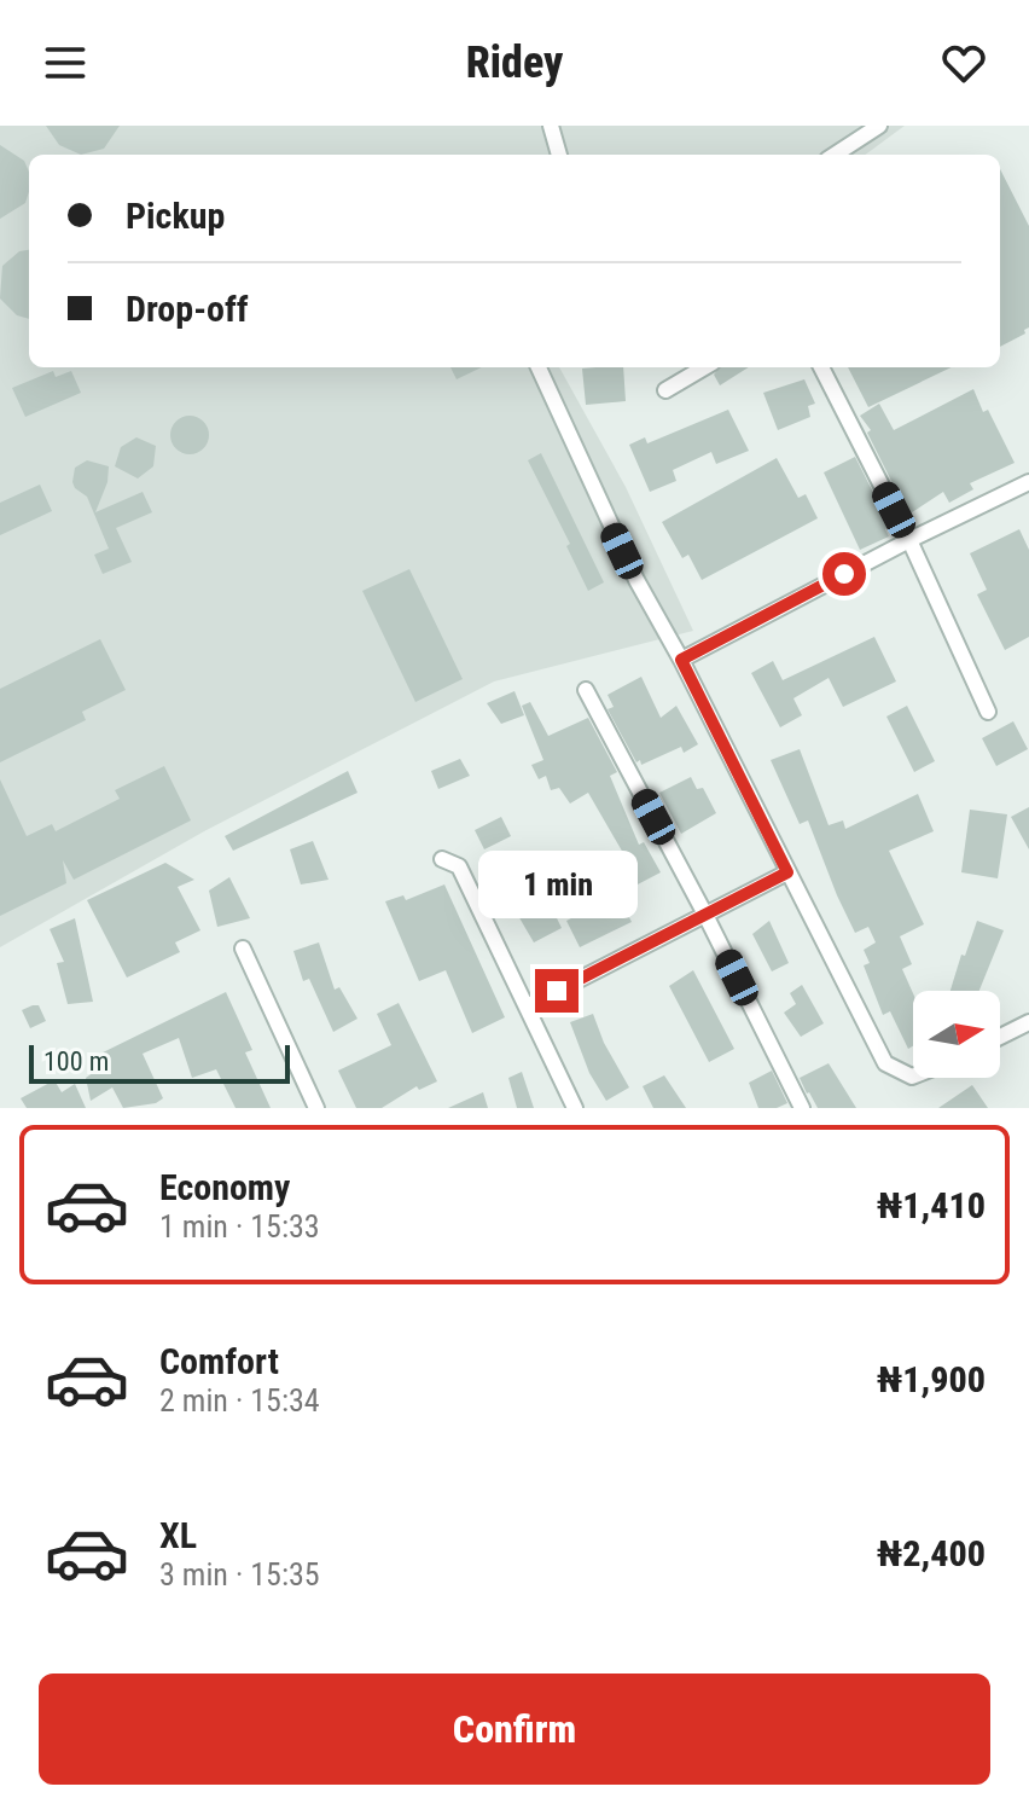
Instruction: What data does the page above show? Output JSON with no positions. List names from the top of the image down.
{
  "scale_bar": "100 m",
  "north": "right",
  "page": {
    "header": "Ridey",
    "banner": ["Pickup", "Drop-off"],
    "bubble": "1 min",
    "scale": "100 m",
    "list": [
      {
        "name": "Economy",
        "note": "1 min · 15:33",
        "value": "₦1,410"
      },
      {
        "name": "Comfort",
        "note": "2 min · 15:34",
        "value": "₦1,900"
      },
      {
        "name": "XL",
        "note": "3 min · 15:35",
        "value": "₦2,400"
      }
    ],
    "buttons": "Confirm"
  }
}
